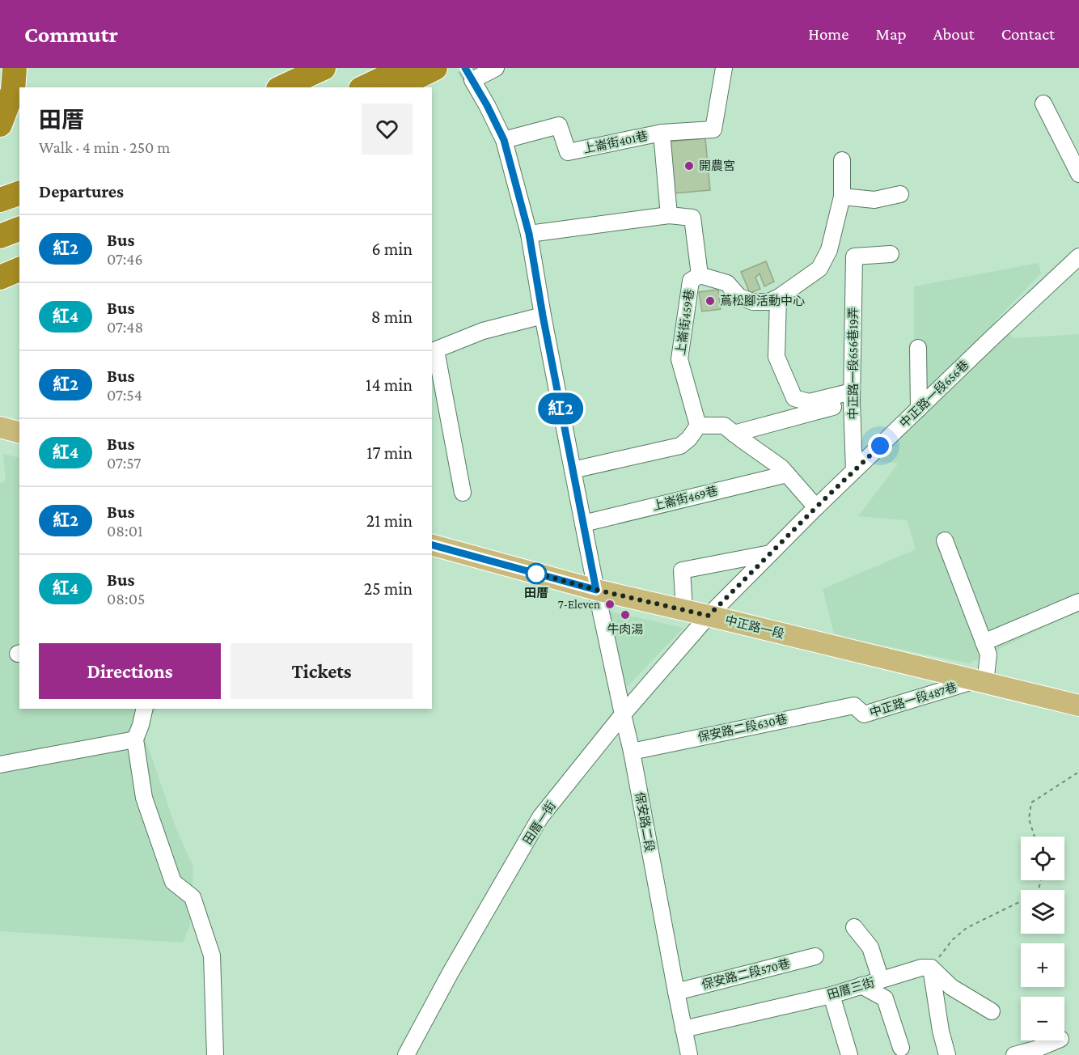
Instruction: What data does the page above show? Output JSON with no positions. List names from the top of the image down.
{
  "streets": {
    "main road": ["中正路一段"],
    "street": [
      "上崙街401巷",
      "上崙街459巷",
      "中正路一段656巷19弄",
      "中正路一段656巷",
      "上崙街469巷",
      "中正路一段487巷",
      "保安路二段630巷",
      "保安路二段",
      "田厝一街",
      "保安路二段570巷",
      "田厝三街"
    ]
  },
  "crossings": [
    ["上崙街401巷", "保安路二段"],
    ["中正路一段656巷19弄", "中正路一段656巷"],
    ["中正路一段656巷", "中正路一段"],
    ["中正路一段656巷", "田厝一街"],
    ["上崙街469巷", "保安路二段"],
    ["中正路一段", "中正路一段487巷"],
    ["中正路一段", "保安路二段"],
    ["中正路一段", "田厝一街"],
    ["中正路一段487巷", "保安路二段630巷"],
    ["保安路二段630巷", "保安路二段"],
    ["保安路二段", "田厝一街"],
    ["保安路二段", "保安路二段570巷"],
    ["保安路二段", "田厝三街"]
  ],
  "places": [
    "開農宮",
    "蔦松腳活動中心",
    "田厝",
    "7-Eleven",
    "牛肉湯"
  ],
  "lines": ["bus line 紅2"],
  "page": {
    "header": "Commutr",
    "nav": [
      "Home",
      "Map",
      "About",
      "Contact"
    ],
    "on_map": "紅2",
    "heading": [
      ["田厝", "Walk · 4 min · 250 m"],
      "Departures"
    ],
    "list": [
      {
        "mark": "紅2",
        "name": "Bus",
        "note": "07:46",
        "value": "6 min"
      },
      {
        "mark": "紅4",
        "name": "Bus",
        "note": "07:48",
        "value": "8 min"
      },
      {
        "mark": "紅2",
        "name": "Bus",
        "note": "07:54",
        "value": "14 min"
      },
      {
        "mark": "紅4",
        "name": "Bus",
        "note": "07:57",
        "value": "17 min"
      },
      {
        "mark": "紅2",
        "name": "Bus",
        "note": "08:01",
        "value": "21 min"
      },
      {
        "mark": "紅4",
        "name": "Bus",
        "note": "08:05",
        "value": "25 min"
      }
    ],
    "buttons": ["Directions", "Tickets"],
    "map_buttons": ["+", "−"]
  }
}
